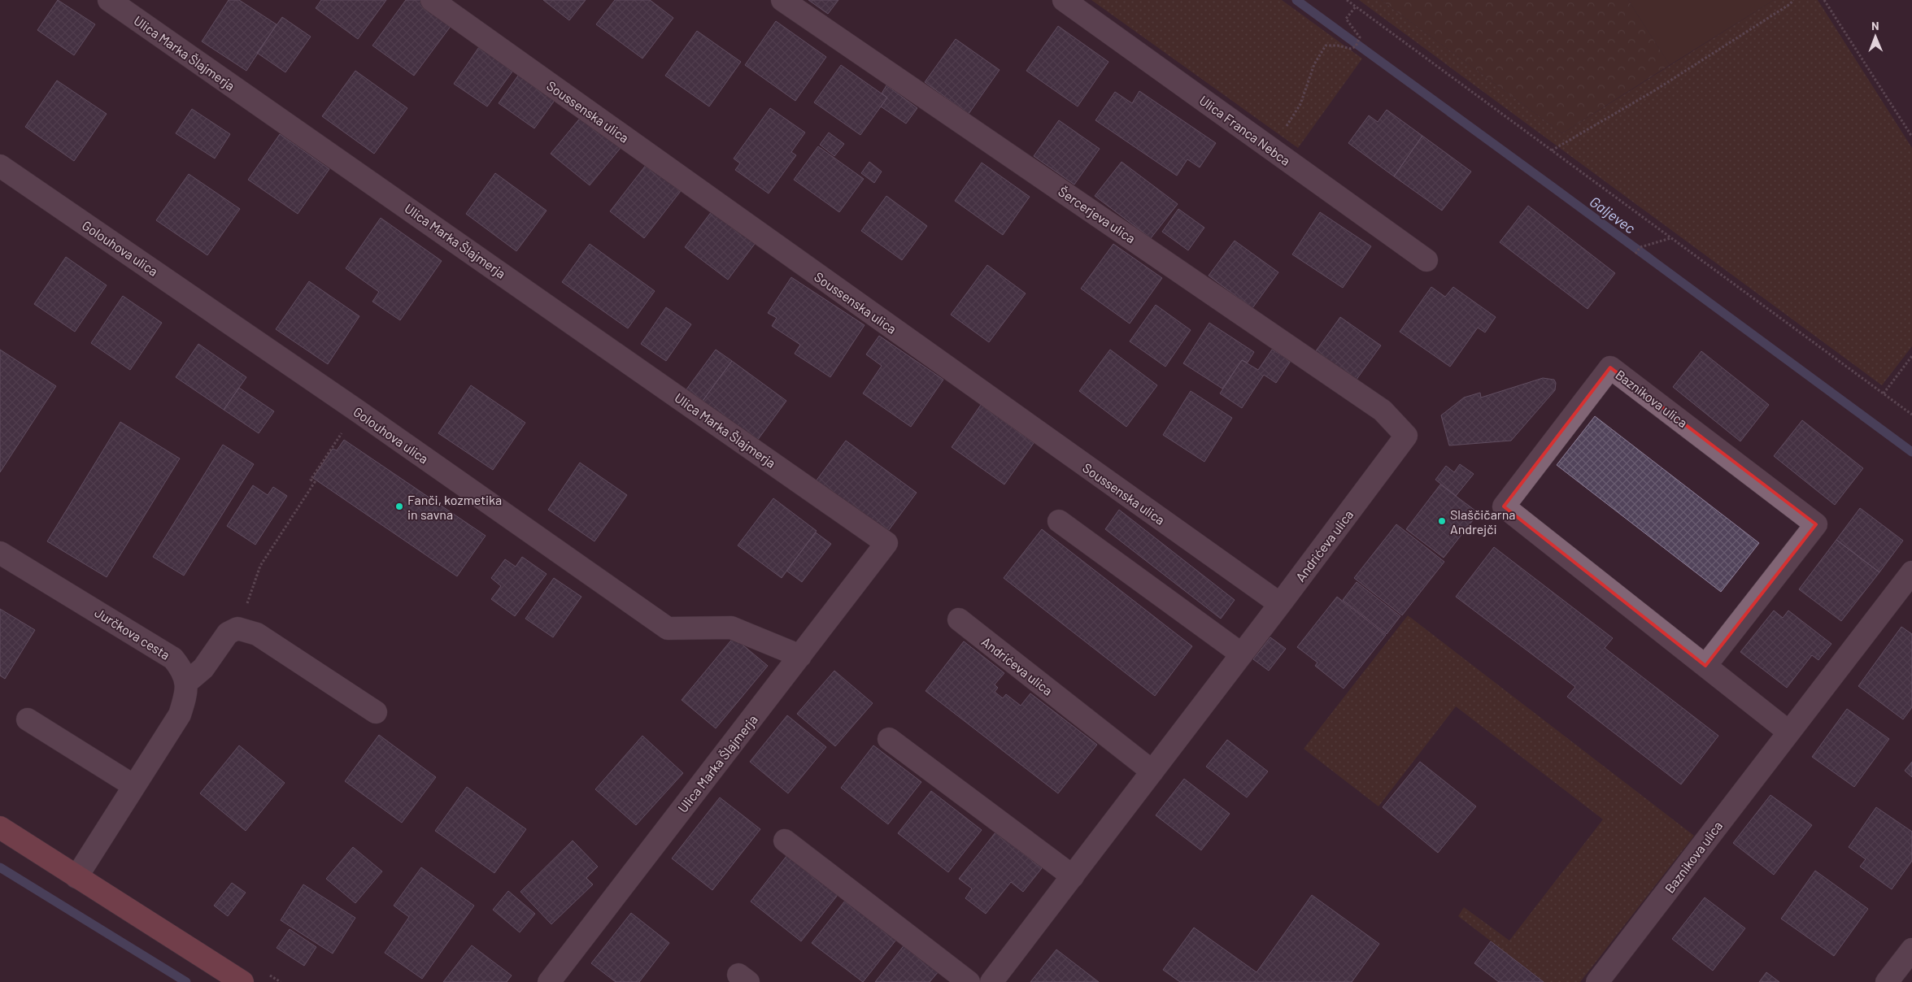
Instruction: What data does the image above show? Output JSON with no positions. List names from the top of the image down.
{
  "streets": {
    "street": [
      "Ulica Marka Šlajmerja",
      "Soussenska ulica",
      "Ulica Franca Nebca",
      "Šercerjeva ulica",
      "Golouhova ulica",
      "Baznikova ulica",
      "Andrićeva ulica",
      "Jurčkova cesta"
    ]
  },
  "crossings": [
    ["Ulica Marka Šlajmerja", "Golouhova ulica"],
    ["Soussenska ulica", "Andrićeva ulica"],
    ["Šercerjeva ulica", "Andrićeva ulica"]
  ],
  "water": ["Galjevec"],
  "places": ["Fanči, kozmetika in savna", "Slaščičarna Andrejči"],
  "north": "top"
}
